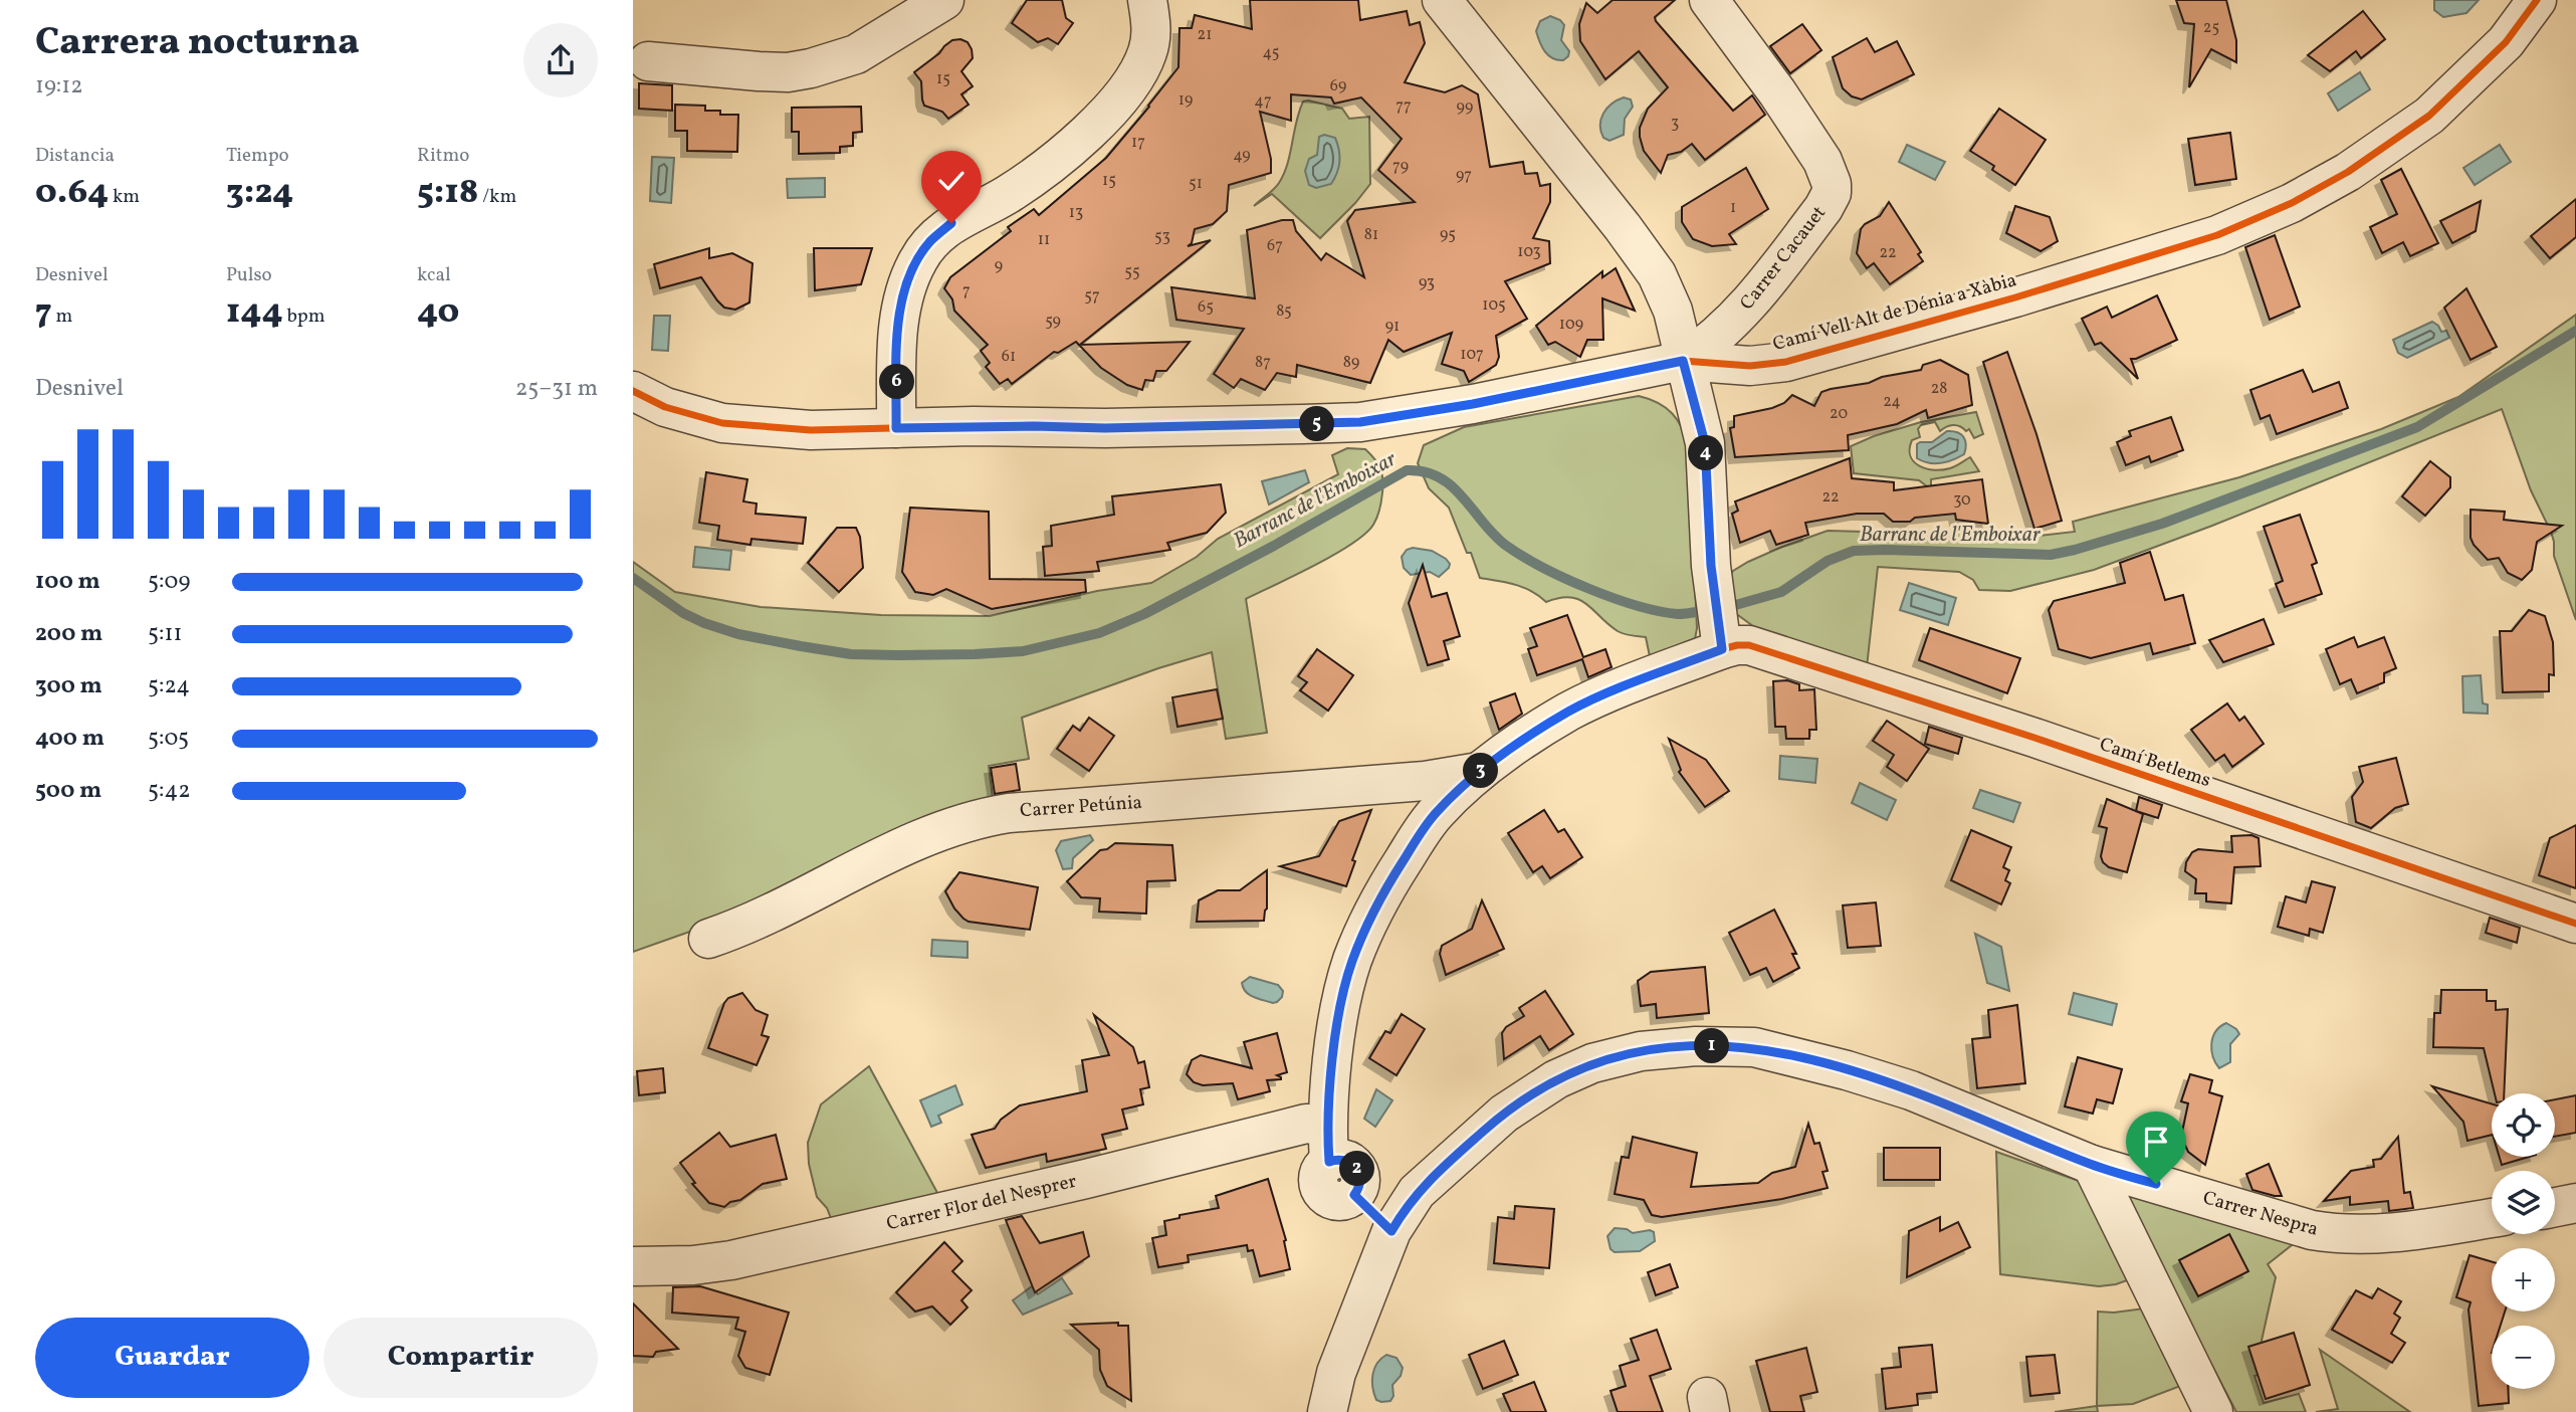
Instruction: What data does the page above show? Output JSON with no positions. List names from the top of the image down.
{
  "streets": {
    "street": [
      "Carrer Cacauet",
      "Camí Vell Alt de Dénia a Xàbia",
      "Camí Betlems",
      "Carrer Petúnia",
      "Carrer Flor del Nesprer",
      "Carrer Nespra"
    ]
  },
  "crossings": [
    ["Carrer Cacauet", "Camí Vell Alt de Dénia a Xàbia"],
    ["Camí Betlems", "Carrer Petúnia"],
    ["Camí Betlems", "Carrer Flor del Nesprer"],
    ["Camí Betlems", "Carrer Nespra"]
  ],
  "water": ["Barranc de l'Emboixar"],
  "house_numbers": [
    "25",
    "21",
    "45",
    "15",
    "69",
    "19",
    "47",
    "77",
    "99",
    "3",
    "17",
    "49",
    "79",
    "97",
    "15",
    "51",
    "1",
    "13",
    "81",
    "95",
    "53",
    "11",
    "67",
    "103",
    "22",
    "9",
    "55",
    "93",
    "7",
    "57",
    "105",
    "65",
    "85",
    "59",
    "109",
    "91",
    "107",
    "61",
    "87",
    "89",
    "28",
    "24",
    "20",
    "22",
    "30"
  ],
  "page": {
    "heading": ["Carrera nocturna", "19:12"],
    "stats": [
      ["Distancia", "0.64 km"],
      ["Tiempo", "3:24"],
      ["Ritmo", "5:18 /km"],
      ["Desnivel", "7 m"],
      ["Pulso", "144 bpm"],
      ["kcal", "40"]
    ],
    "chart": ["Desnivel", "25–31 m"],
    "pins": [
      "6",
      "5",
      "4",
      "3",
      "1",
      "2"
    ],
    "list": [
      {
        "name": "100 m",
        "note": "5:09"
      },
      {
        "name": "200 m",
        "note": "5:11"
      },
      {
        "name": "300 m",
        "note": "5:24"
      },
      {
        "name": "400 m",
        "note": "5:05"
      },
      {
        "name": "500 m",
        "note": "5:42"
      }
    ],
    "map_buttons": ["+", "−"],
    "buttons": ["Guardar", "Compartir"]
  }
}
